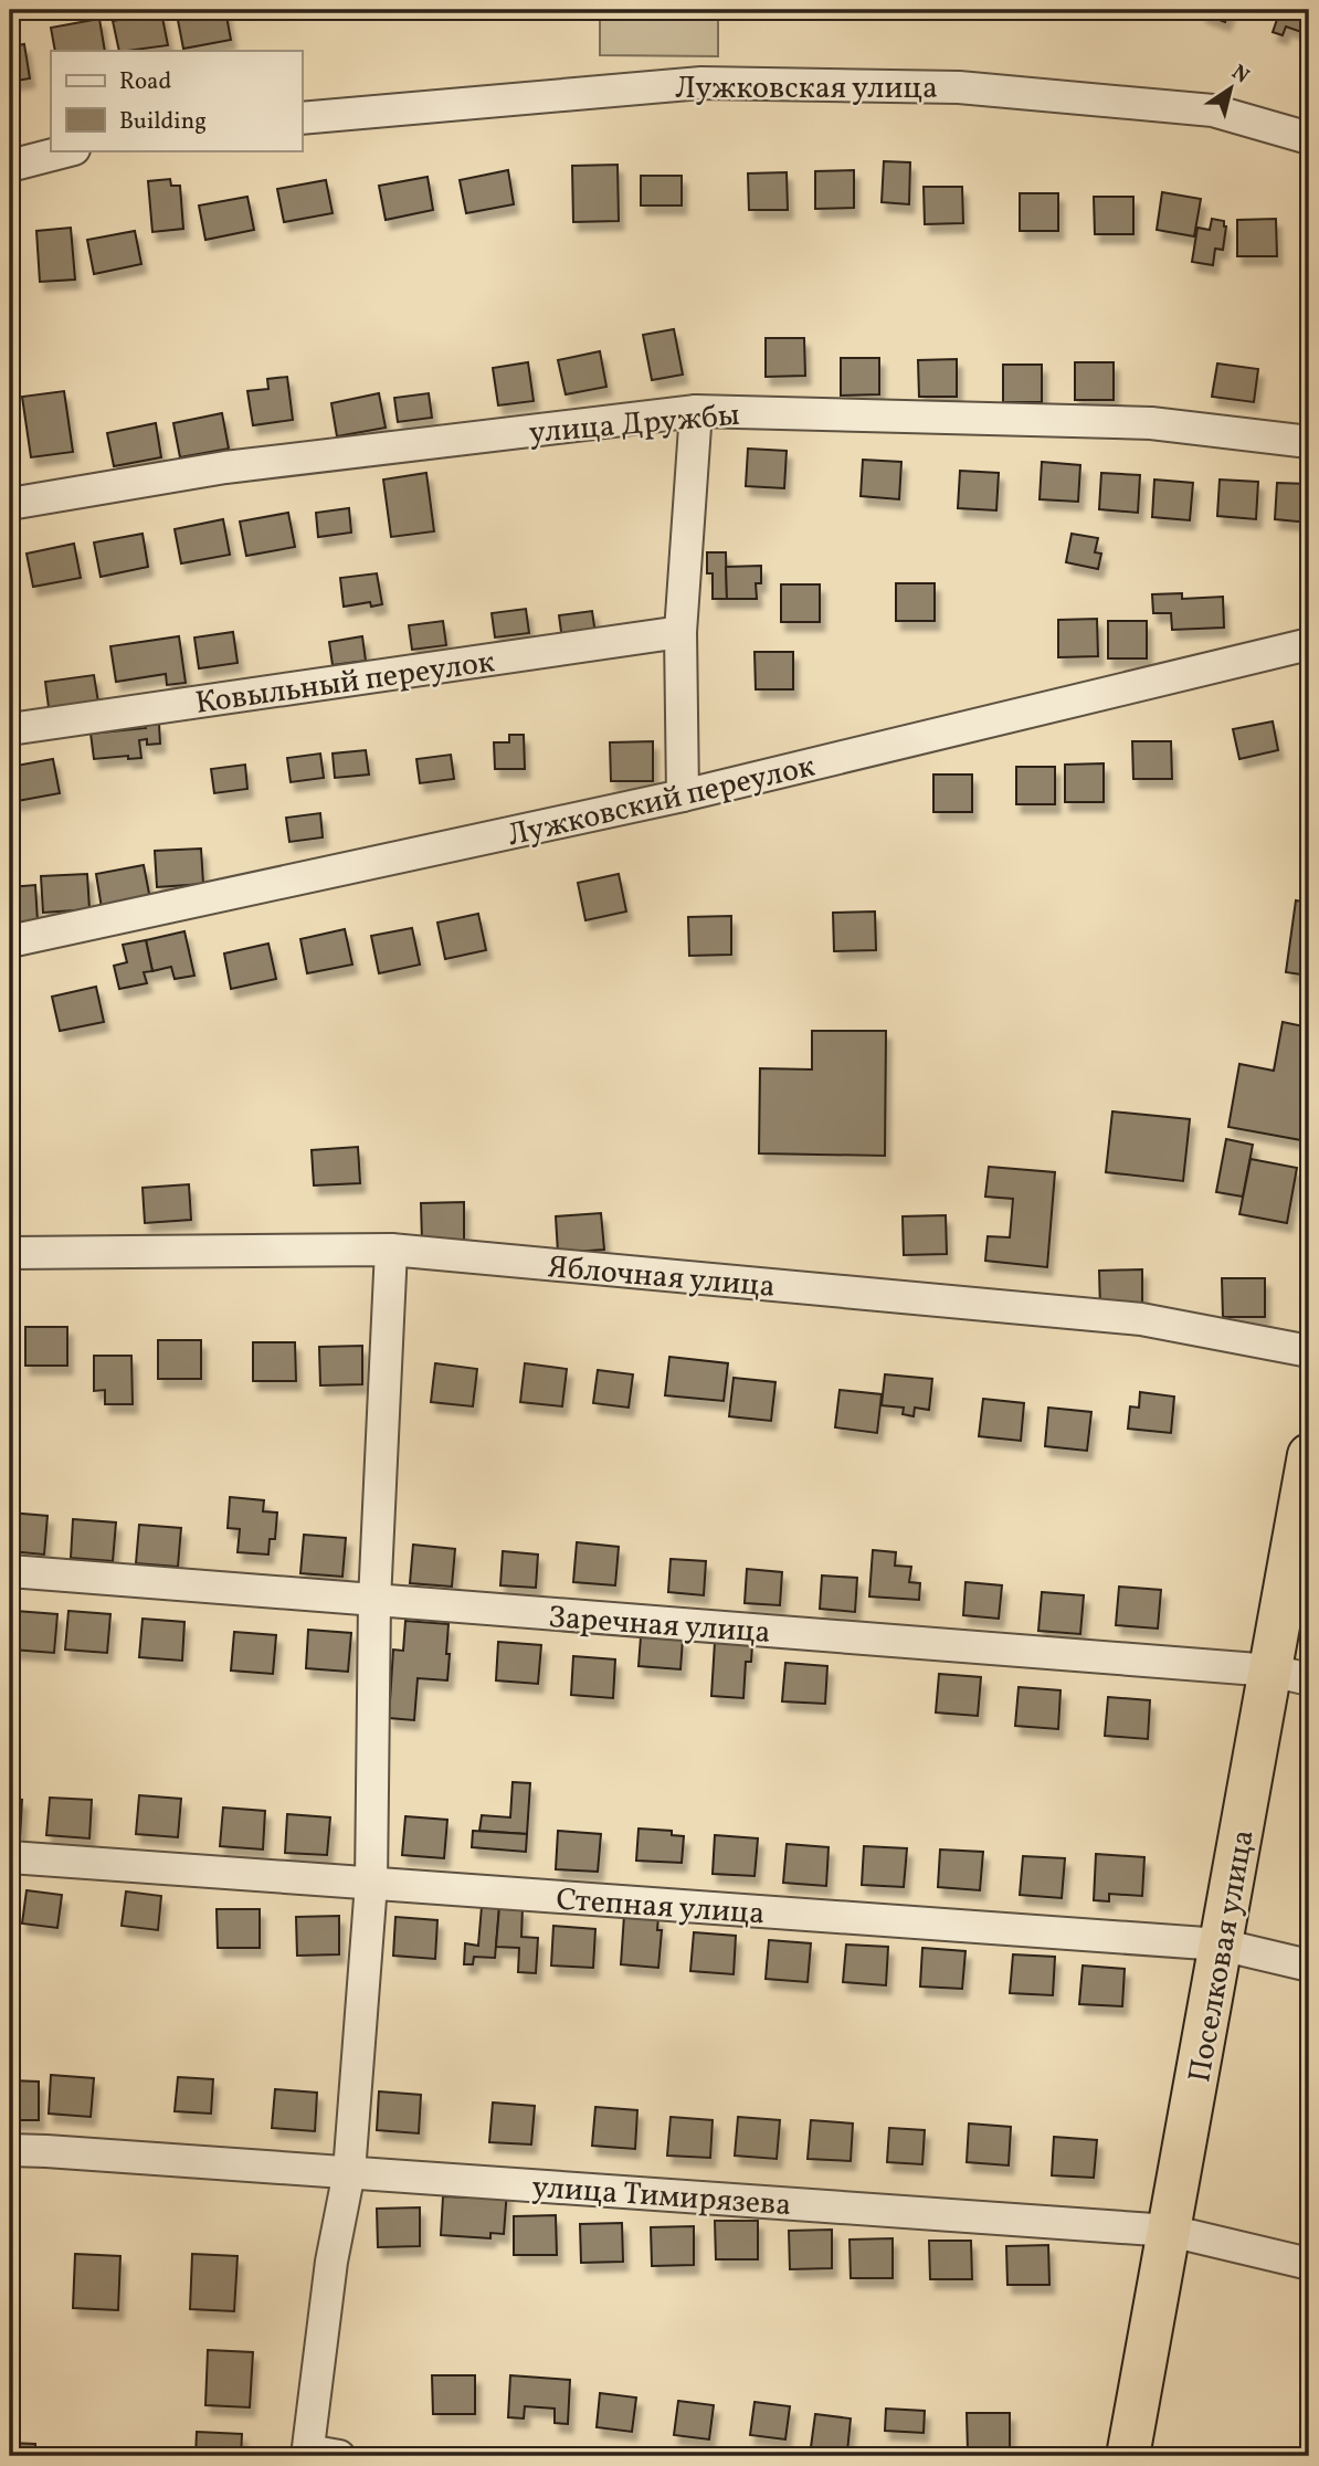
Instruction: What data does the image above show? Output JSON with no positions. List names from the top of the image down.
{
  "streets": {
    "highway": ["Поселковая улица"],
    "street": [
      "Лужковская улица",
      "улица Дружбы",
      "Ковыльный переулок",
      "Лужковский переулок",
      "Яблочная улица",
      "Заречная улица",
      "Степная улица",
      "улица Тимирязева"
    ]
  },
  "crossings": [
    ["Заречная улица", "Поселковая улица"],
    ["Степная улица", "Поселковая улица"],
    ["Поселковая улица", "улица Тимирязева"]
  ],
  "legend": ["Road", "Building"],
  "north": "top right"
}
